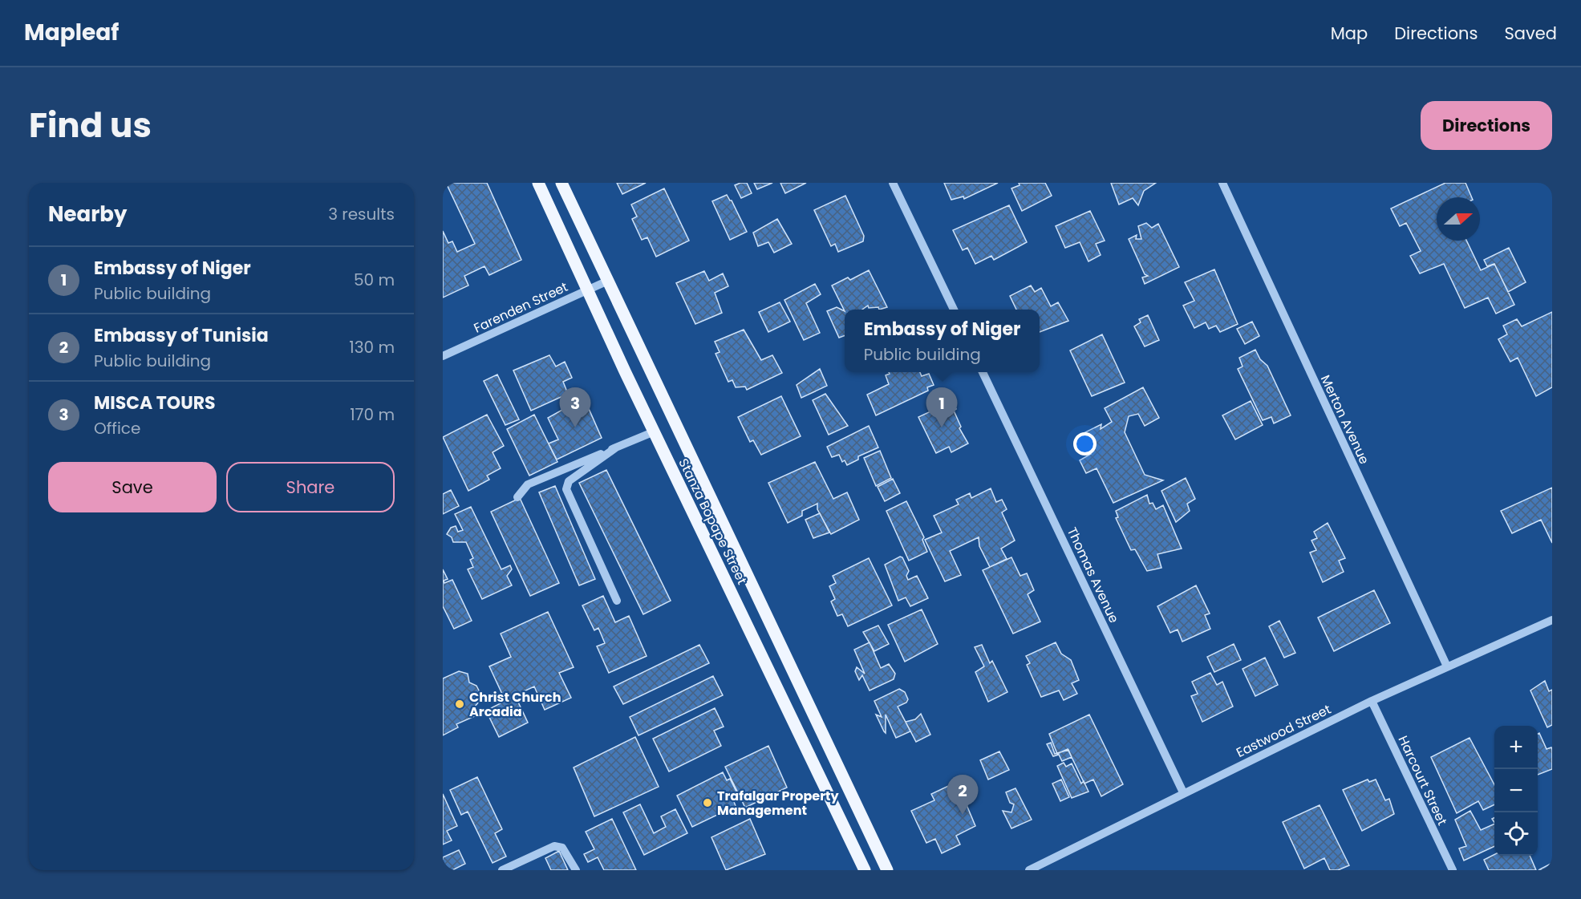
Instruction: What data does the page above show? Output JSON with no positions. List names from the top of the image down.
{
  "streets": {
    "main road": ["Stanza Bopape Street"],
    "street": [
      "Farenden Street",
      "Merton Avenue",
      "Thomas Avenue",
      "Eastwood Street",
      "Harcourt Street"
    ]
  },
  "crossings": [
    ["Farenden Street", "Stanza Bopape Street"],
    ["Merton Avenue", "Eastwood Street"],
    ["Thomas Avenue", "Eastwood Street"],
    ["Eastwood Street", "Harcourt Street"]
  ],
  "places": ["Christ Church Arcadia", "Trafalgar Property Management"],
  "north": "right",
  "page": {
    "header": "Mapleaf",
    "nav": ["Map", "Directions", "Saved"],
    "title": "Find us",
    "buttons": [
      "Directions",
      ["Save", "Share"]
    ],
    "heading": ["Nearby", "3 results"],
    "list": [
      {
        "mark": "1",
        "name": "Embassy of Niger",
        "note": "Public building",
        "value": "50 m"
      },
      {
        "mark": "2",
        "name": "Embassy of Tunisia",
        "note": "Public building",
        "value": "130 m"
      },
      {
        "mark": "3",
        "name": "MISCA TOURS",
        "note": "Office",
        "value": "170 m"
      }
    ],
    "popup": ["Embassy of Niger", "Public building"],
    "pins": ["1", "3", "2"],
    "map_buttons": ["+", "−"]
  }
}
